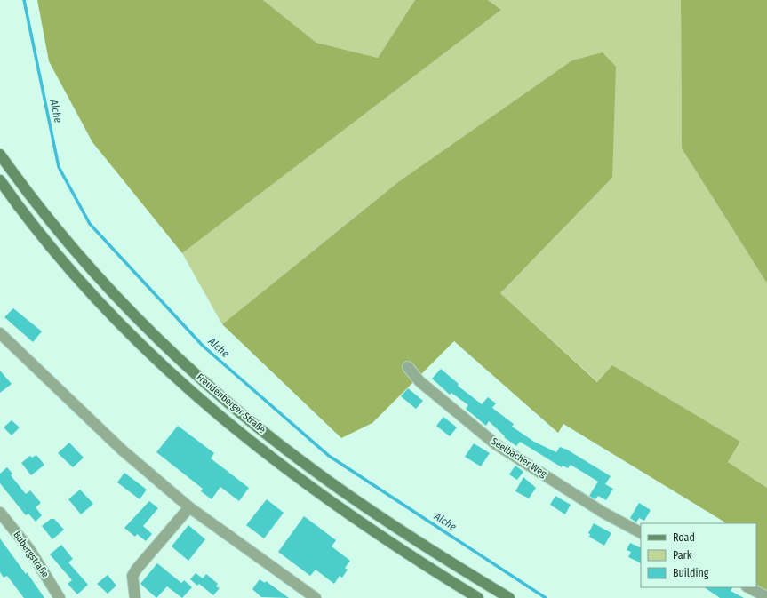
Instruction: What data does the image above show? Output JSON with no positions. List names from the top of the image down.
{
  "streets": {
    "main road": ["Freudenberger Straße"],
    "street": ["Seelbacher Weg", "Bubergstraße"]
  },
  "water": ["Alche"],
  "legend": ["Road", "Park", "Building"]
}
